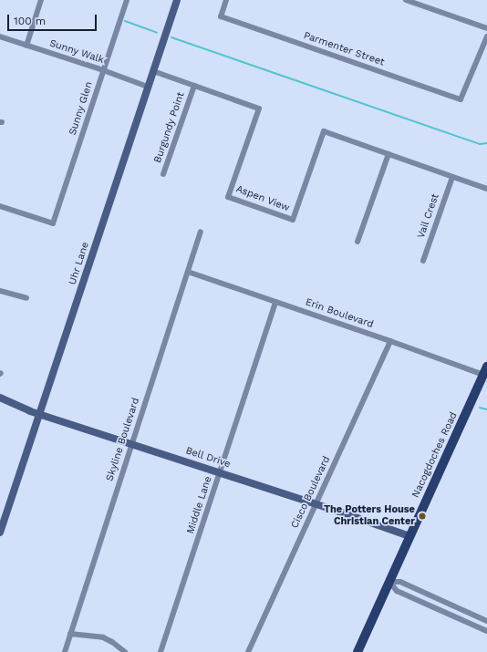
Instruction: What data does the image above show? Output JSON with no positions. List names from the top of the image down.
{
  "streets": {
    "main road": ["Nacogdoches Road"],
    "street": [
      "Parmenter Street",
      "Sunny Walk",
      "Sunny Glen",
      "Burgundy Point",
      "Aspen View",
      "Vail Crest",
      "Uhr Lane",
      "Erin Boulevard",
      "Skyline Boulevard",
      "Bell Drive",
      "Cisco Boulevard",
      "Middle Lane"
    ]
  },
  "crossings": [
    ["Sunny Walk", "Sunny Glen"],
    ["Sunny Walk", "Uhr Lane"],
    ["Burgundy Point", "Aspen View"],
    ["Aspen View", "Vail Crest"],
    ["Aspen View", "Uhr Lane"],
    ["Uhr Lane", "Bell Drive"],
    ["Erin Boulevard", "Skyline Boulevard"],
    ["Erin Boulevard", "Nacogdoches Road"],
    ["Erin Boulevard", "Cisco Boulevard"],
    ["Erin Boulevard", "Middle Lane"],
    ["Skyline Boulevard", "Bell Drive"],
    ["Nacogdoches Road", "Bell Drive"],
    ["Bell Drive", "Cisco Boulevard"],
    ["Bell Drive", "Middle Lane"]
  ],
  "places": ["The Potters House Christian Center"],
  "scale_bar": "100 m"
}
